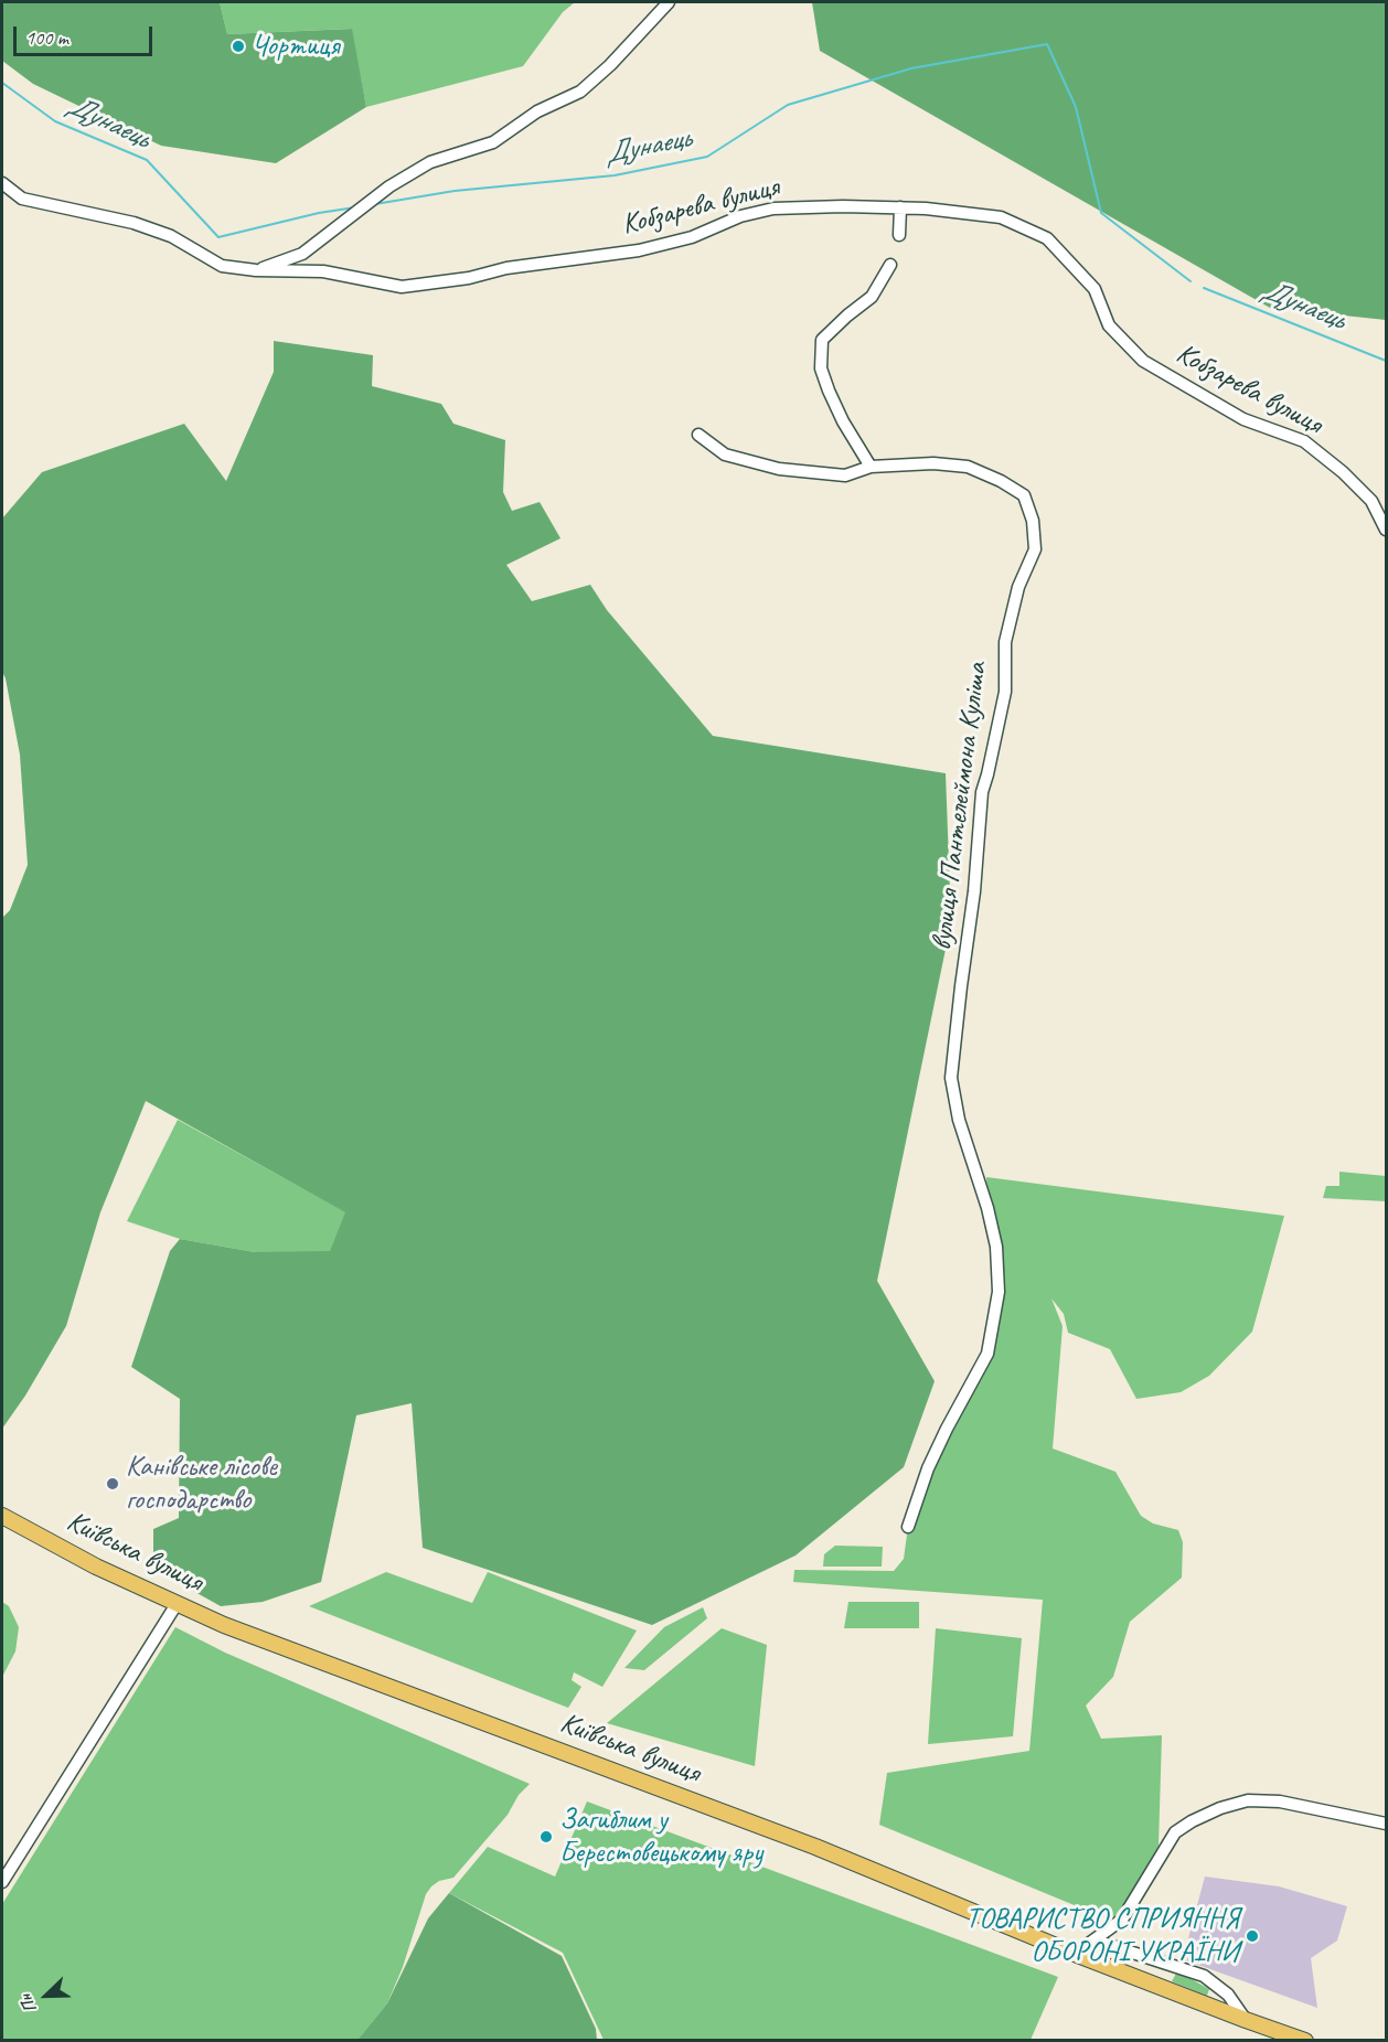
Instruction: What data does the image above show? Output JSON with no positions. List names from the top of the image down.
{
  "streets": {
    "main road": ["Київська вулиця"],
    "street": ["Кобзарева вулиця", "вулиця Пантелеймона Куліша"]
  },
  "water": ["Дунаець"],
  "places": [
    "Чортиця",
    "Канівське лісове господарство",
    "Загиблим у Берестовецькому яру",
    "ТОВАРИСТВО СПРИЯННЯ ОБОРОНІ УКРАЇНИ"
  ],
  "scale_bar": "100 m",
  "north": "bottom left"
}
